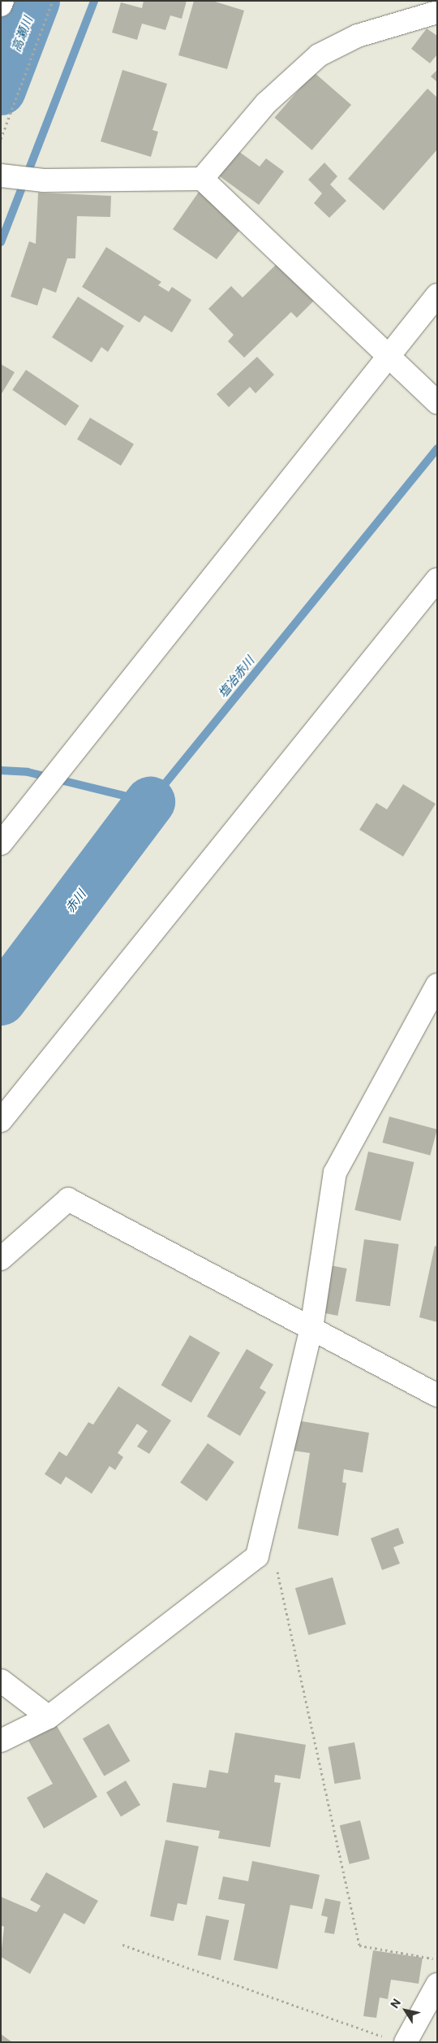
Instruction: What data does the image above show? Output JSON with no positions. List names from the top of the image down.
{
  "water": ["高瀬川", "塩冶赤川", "赤川"],
  "north": "top left"
}
